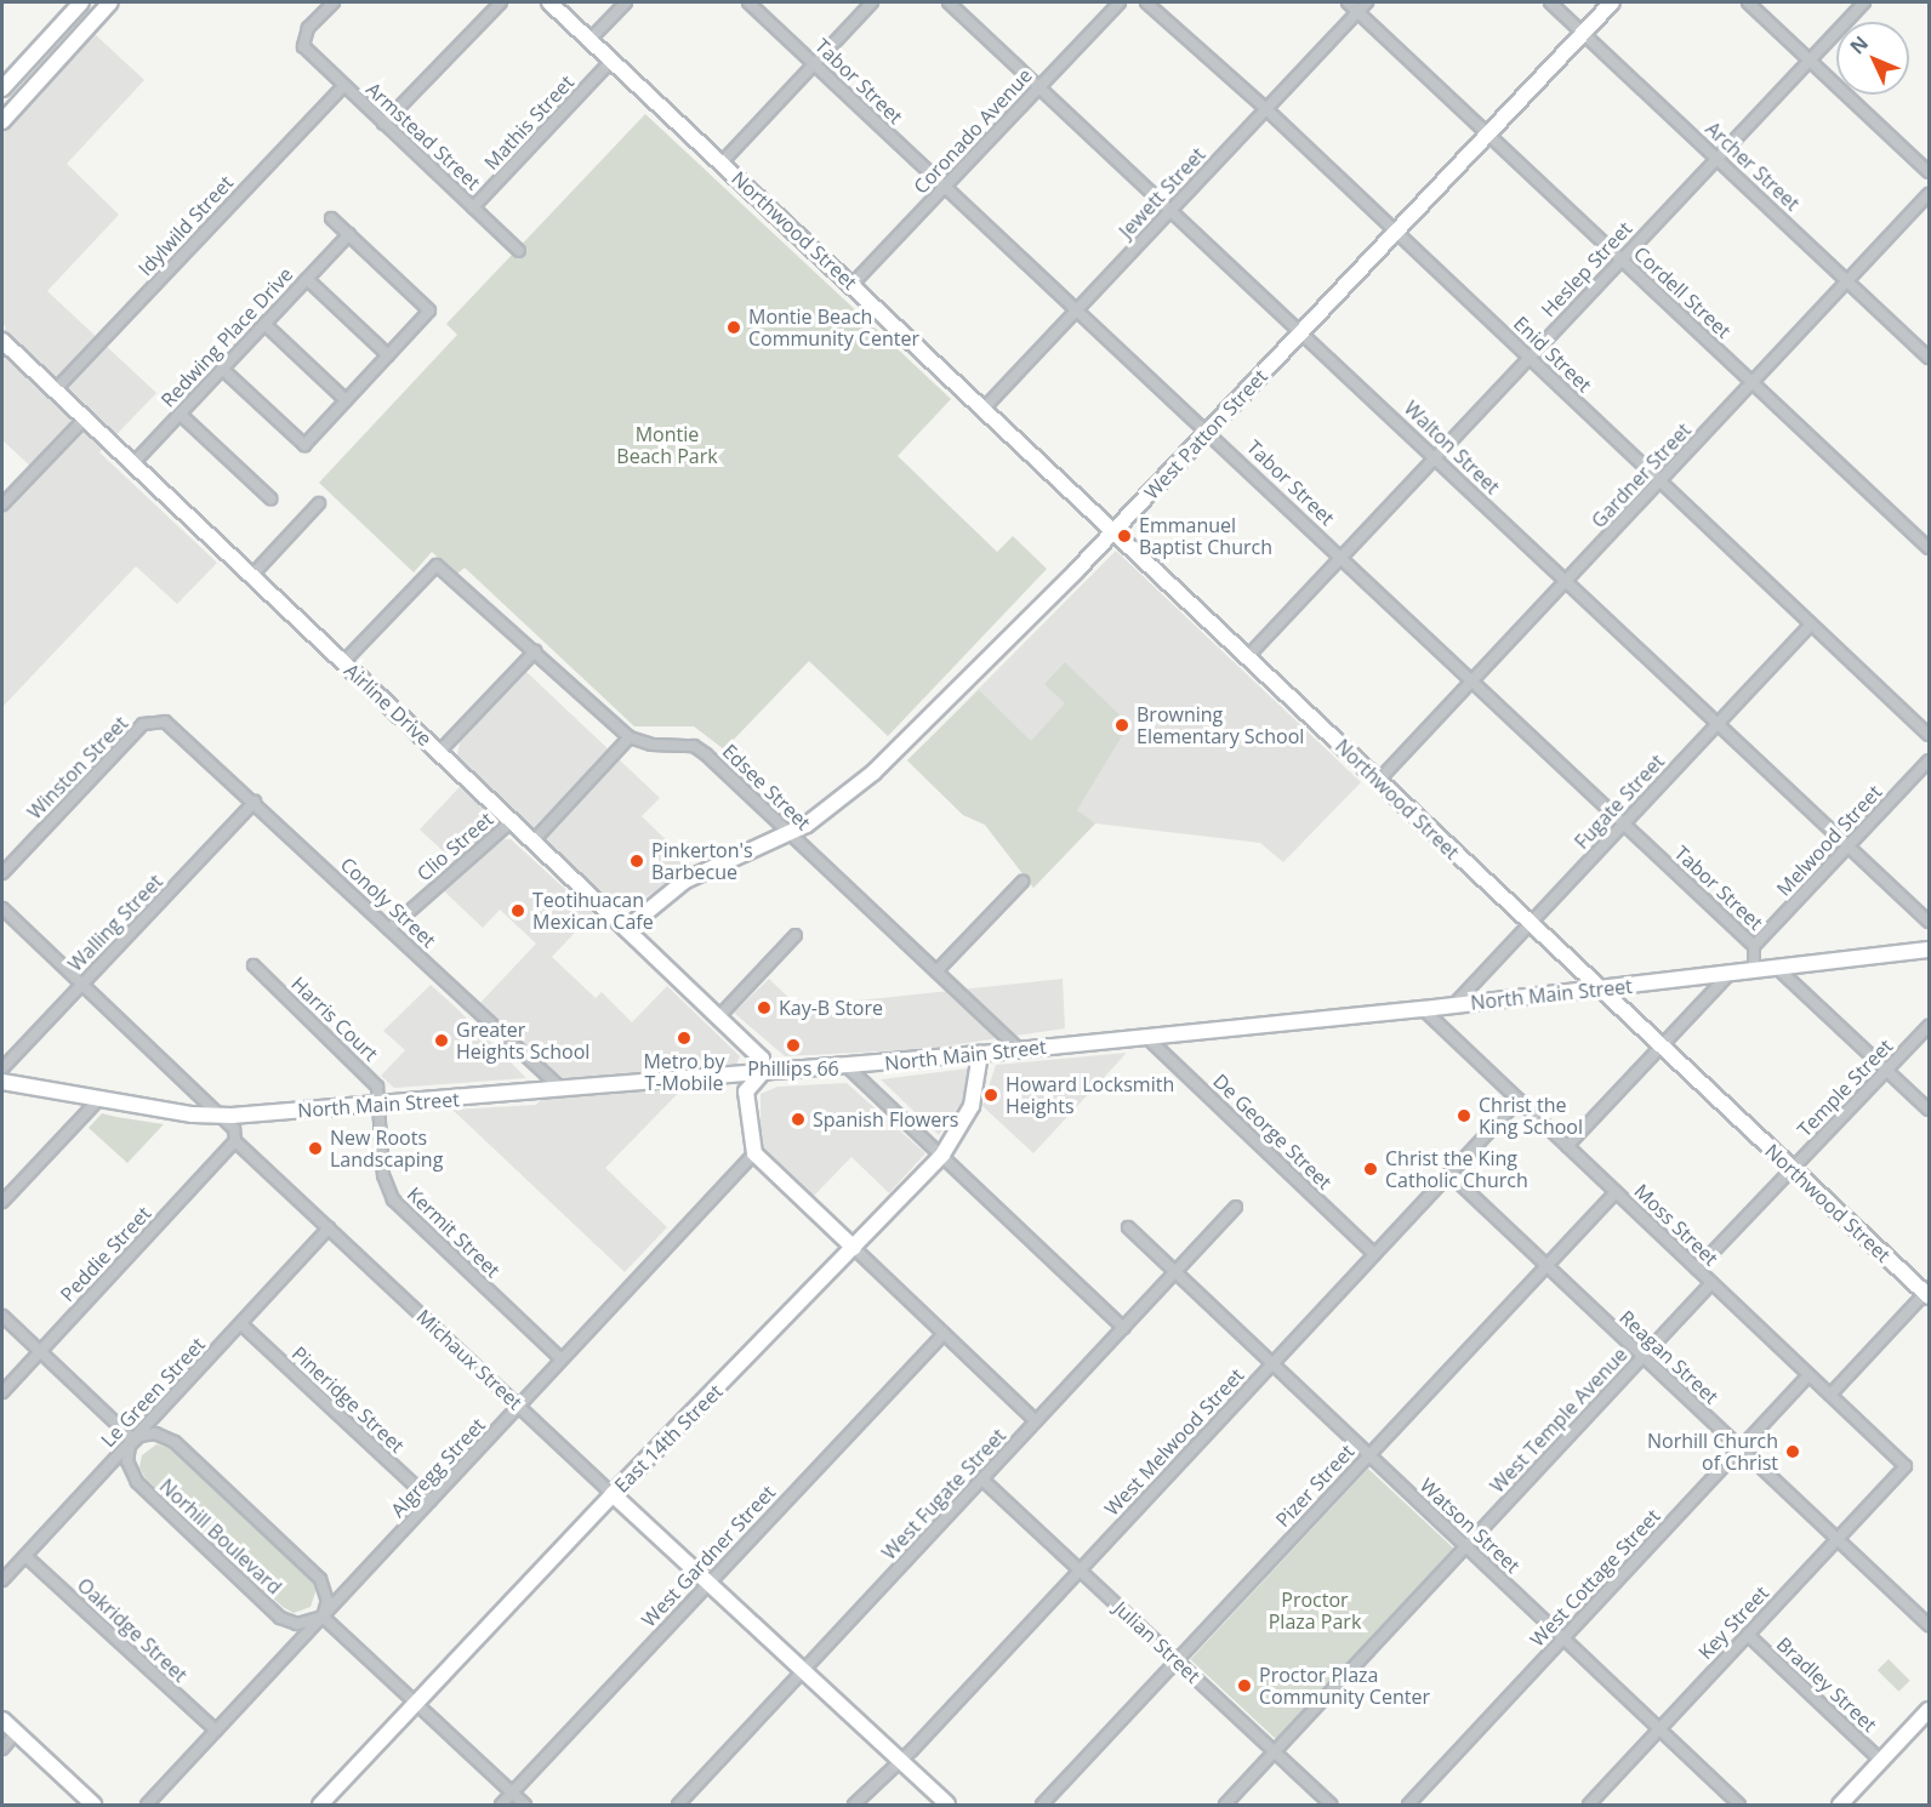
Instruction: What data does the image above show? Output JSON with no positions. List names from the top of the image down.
{
  "streets": {
    "street": [
      "Tabor Street",
      "Mathis Street",
      "Coronado Avenue",
      "Armstead Street",
      "Archer Street",
      "Jewett Street",
      "Idylwild Street",
      "Northwood Street",
      "Heslep Street",
      "Cordell Street",
      "Redwing Place Drive",
      "Enid Street",
      "West Patton Street",
      "Walton Street",
      "Gardner Street",
      "Airline Drive",
      "Winston Street",
      "Edsee Street",
      "Fugate Street",
      "Melwood Street",
      "Clio Street",
      "Conoly Street",
      "Walling Street",
      "North Main Street",
      "Harris Court",
      "Temple Street",
      "De George Street",
      "Moss Street",
      "Kermit Street",
      "Peddie Street",
      "Reagan Street",
      "Michaux Street",
      "Le Green Street",
      "Pineridge Street",
      "West Temple Avenue",
      "East 14th Street",
      "West Melwood Street",
      "Algregg Street",
      "Pizer Street",
      "West Fugate Street",
      "Watson Street",
      "Norhill Boulevard",
      "West Gardner Street",
      "West Cottage Street",
      "Key Street",
      "Oakridge Street",
      "Julian Street",
      "Bradley Street"
    ]
  },
  "crossings": [
    ["Tabor Street", "Coronado Avenue"],
    ["Tabor Street", "Jewett Street"],
    ["Tabor Street", "Heslep Street"],
    ["Tabor Street", "West Patton Street"],
    ["Tabor Street", "Gardner Street"],
    ["Tabor Street", "Fugate Street"],
    ["Tabor Street", "Melwood Street"],
    ["Tabor Street", "North Main Street"],
    ["Mathis Street", "Armstead Street"],
    ["Mathis Street", "Northwood Street"],
    ["Coronado Avenue", "Northwood Street"],
    ["Coronado Avenue", "Walton Street"],
    ["Armstead Street", "Idylwild Street"],
    ["Archer Street", "Heslep Street"],
    ["Archer Street", "West Patton Street"],
    ["Archer Street", "Gardner Street"],
    ["Jewett Street", "Northwood Street"],
    ["Jewett Street", "Cordell Street"],
    ["Jewett Street", "Enid Street"],
    ["Jewett Street", "Walton Street"],
    ["Idylwild Street", "Airline Drive"],
    ["Northwood Street", "Heslep Street"],
    ["Northwood Street", "West Patton Street"],
    ["Northwood Street", "Gardner Street"],
    ["Northwood Street", "Fugate Street"],
    ["Northwood Street", "North Main Street"],
    ["Northwood Street", "Temple Street"],
    ["Heslep Street", "Cordell Street"],
    ["Heslep Street", "Enid Street"],
    ["Heslep Street", "Walton Street"],
    ["Cordell Street", "West Patton Street"],
    ["Cordell Street", "Gardner Street"],
    ["Redwing Place Drive", "Airline Drive"],
    ["Enid Street", "West Patton Street"],
    ["Enid Street", "Gardner Street"],
    ["Enid Street", "Fugate Street"],
    ["West Patton Street", "Walton Street"],
    ["West Patton Street", "Airline Drive"],
    ["West Patton Street", "Edsee Street"],
    ["Walton Street", "Gardner Street"],
    ["Walton Street", "Fugate Street"],
    ["Walton Street", "Melwood Street"],
    ["Airline Drive", "Clio Street"],
    ["Airline Drive", "North Main Street"],
    ["Winston Street", "Conoly Street"],
    ["Edsee Street", "North Main Street"],
    ["Fugate Street", "North Main Street"],
    ["Clio Street", "Conoly Street"],
    ["Conoly Street", "Walling Street"],
    ["Conoly Street", "North Main Street"],
    ["Walling Street", "Michaux Street"],
    ["North Main Street", "Harris Court"],
    ["North Main Street", "De George Street"],
    ["North Main Street", "Moss Street"],
    ["North Main Street", "Kermit Street"],
    ["North Main Street", "Michaux Street"],
    ["North Main Street", "East 14th Street"],
    ["Harris Court", "Kermit Street"],
    ["Temple Street", "Moss Street"],
    ["De George Street", "West Melwood Street"],
    ["Moss Street", "West Temple Avenue"],
    ["Moss Street", "West Melwood Street"],
    ["Moss Street", "Pizer Street"],
    ["Moss Street", "West Cottage Street"],
    ["Moss Street", "Key Street"],
    ["Kermit Street", "Algregg Street"],
    ["Peddie Street", "Michaux Street"],
    ["Reagan Street", "West Temple Avenue"],
    ["Reagan Street", "West Melwood Street"],
    ["Reagan Street", "Pizer Street"],
    ["Reagan Street", "West Cottage Street"],
    ["Reagan Street", "Key Street"],
    ["Michaux Street", "Le Green Street"],
    ["Michaux Street", "East 14th Street"],
    ["Michaux Street", "West Melwood Street"],
    ["Michaux Street", "Algregg Street"],
    ["Michaux Street", "West Fugate Street"],
    ["Michaux Street", "West Gardner Street"],
    ["Le Green Street", "Pineridge Street"],
    ["Le Green Street", "Norhill Boulevard"],
    ["Le Green Street", "Oakridge Street"],
    ["Pineridge Street", "Algregg Street"],
    ["West Temple Avenue", "Watson Street"],
    ["West Temple Avenue", "Julian Street"],
    ["West Melwood Street", "Watson Street"],
    ["West Melwood Street", "Julian Street"],
    ["Algregg Street", "Norhill Boulevard"],
    ["Algregg Street", "Oakridge Street"],
    ["Pizer Street", "Watson Street"],
    ["Pizer Street", "Julian Street"],
    ["West Fugate Street", "Watson Street"],
    ["West Fugate Street", "Julian Street"],
    ["Watson Street", "West Cottage Street"],
    ["Watson Street", "Key Street"],
    ["Key Street", "Bradley Street"]
  ],
  "parks": ["Montie Beach Park", "Proctor Plaza Park"],
  "places": [
    "Montie Beach Community Center",
    "Emmanuel Baptist Church",
    "Browning Elementary School",
    "Pinkerton's Barbecue",
    "Teotihuacan Mexican Cafe",
    "Kay-B Store",
    "Metro by T-Mobile",
    "Greater Heights School",
    "Phillips 66",
    "Howard Locksmith Heights",
    "Christ the King School",
    "Spanish Flowers",
    "New Roots Landscaping",
    "Christ the King Catholic Church",
    "Norhill Church of Christ",
    "Proctor Plaza Community Center"
  ],
  "north": "top left"
}
